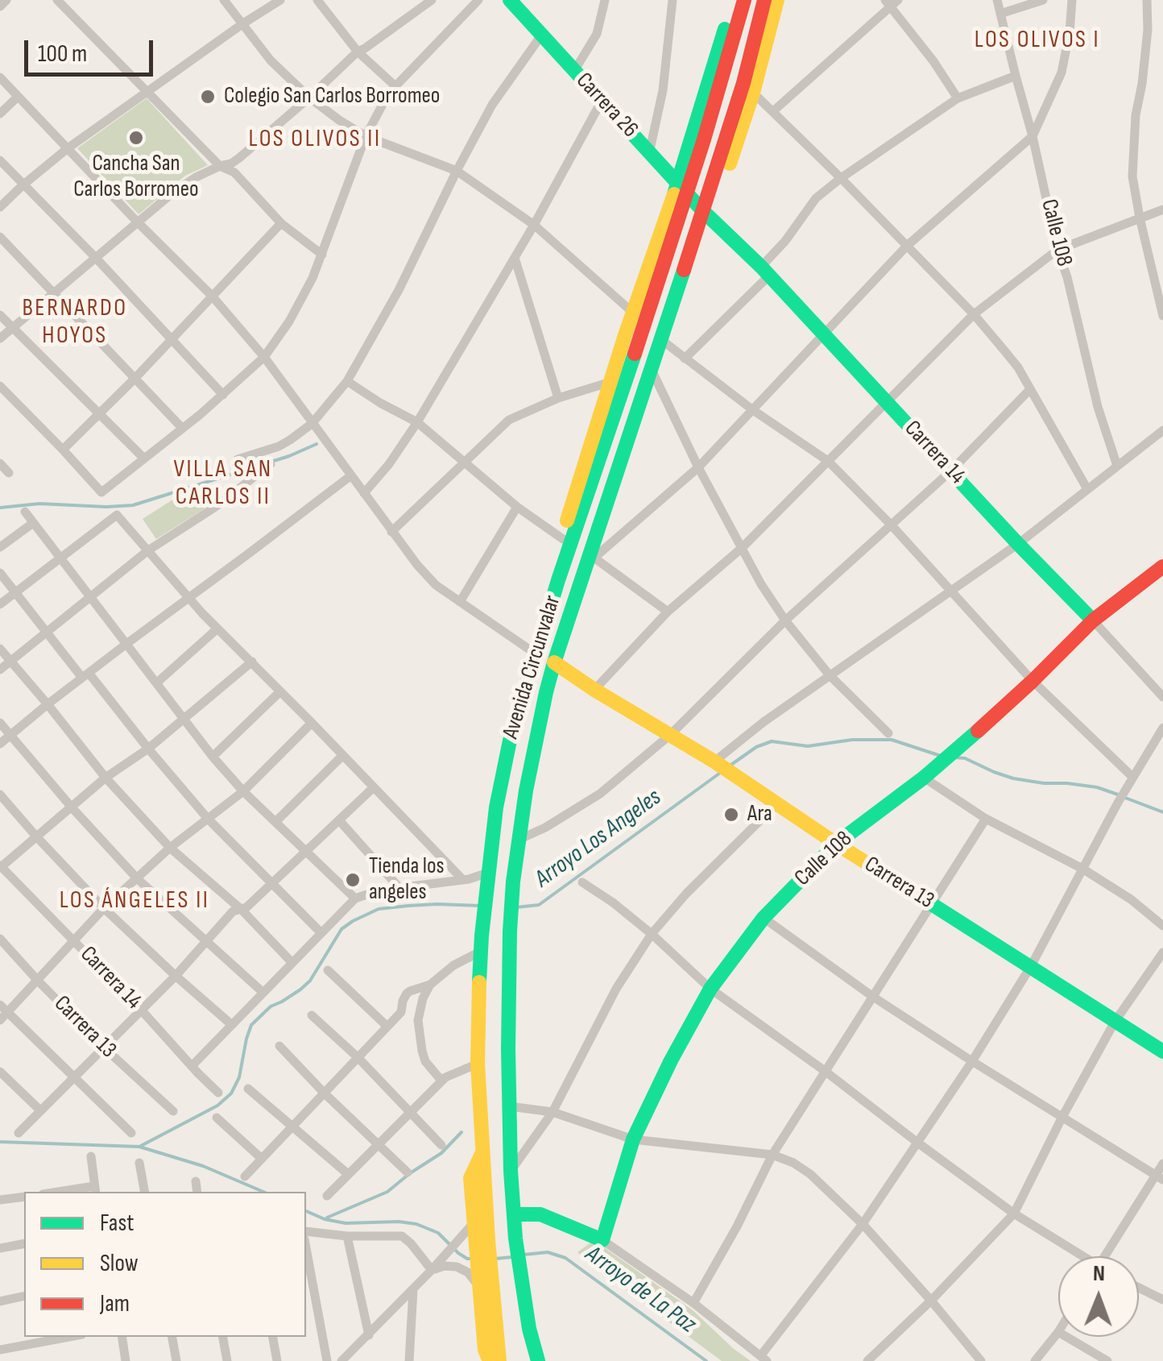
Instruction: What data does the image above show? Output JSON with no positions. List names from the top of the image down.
{
  "streets": {
    "main road": [
      "Carrera 26",
      "Calle 108",
      "Carrera 14",
      "Avenida Circunvalar",
      "Carrera 13"
    ]
  },
  "crossings": [
    ["Carrera 26", "Carrera 14"],
    ["Carrera 26", "Avenida Circunvalar"],
    ["Calle 108", "Carrera 14"],
    ["Calle 108", "Carrera 13"],
    ["Carrera 14", "Avenida Circunvalar"],
    ["Avenida Circunvalar", "Carrera 13"]
  ],
  "districts": [
    "LOS OLIVOS I",
    "LOS OLIVOS II",
    "BERNARDO HOYOS",
    "VILLA SAN CARLOS II",
    "LOS ÁNGELES II"
  ],
  "water": ["Arroyo Los Angeles", "Arroyo de La Paz"],
  "places": [
    "Colegio San Carlos Borromeo",
    "Cancha San Carlos Borromeo",
    "Ara",
    "Tienda los angeles"
  ],
  "legend": ["Fast", "Slow", "Jam"],
  "scale_bar": "100 m",
  "north": "top"
}
